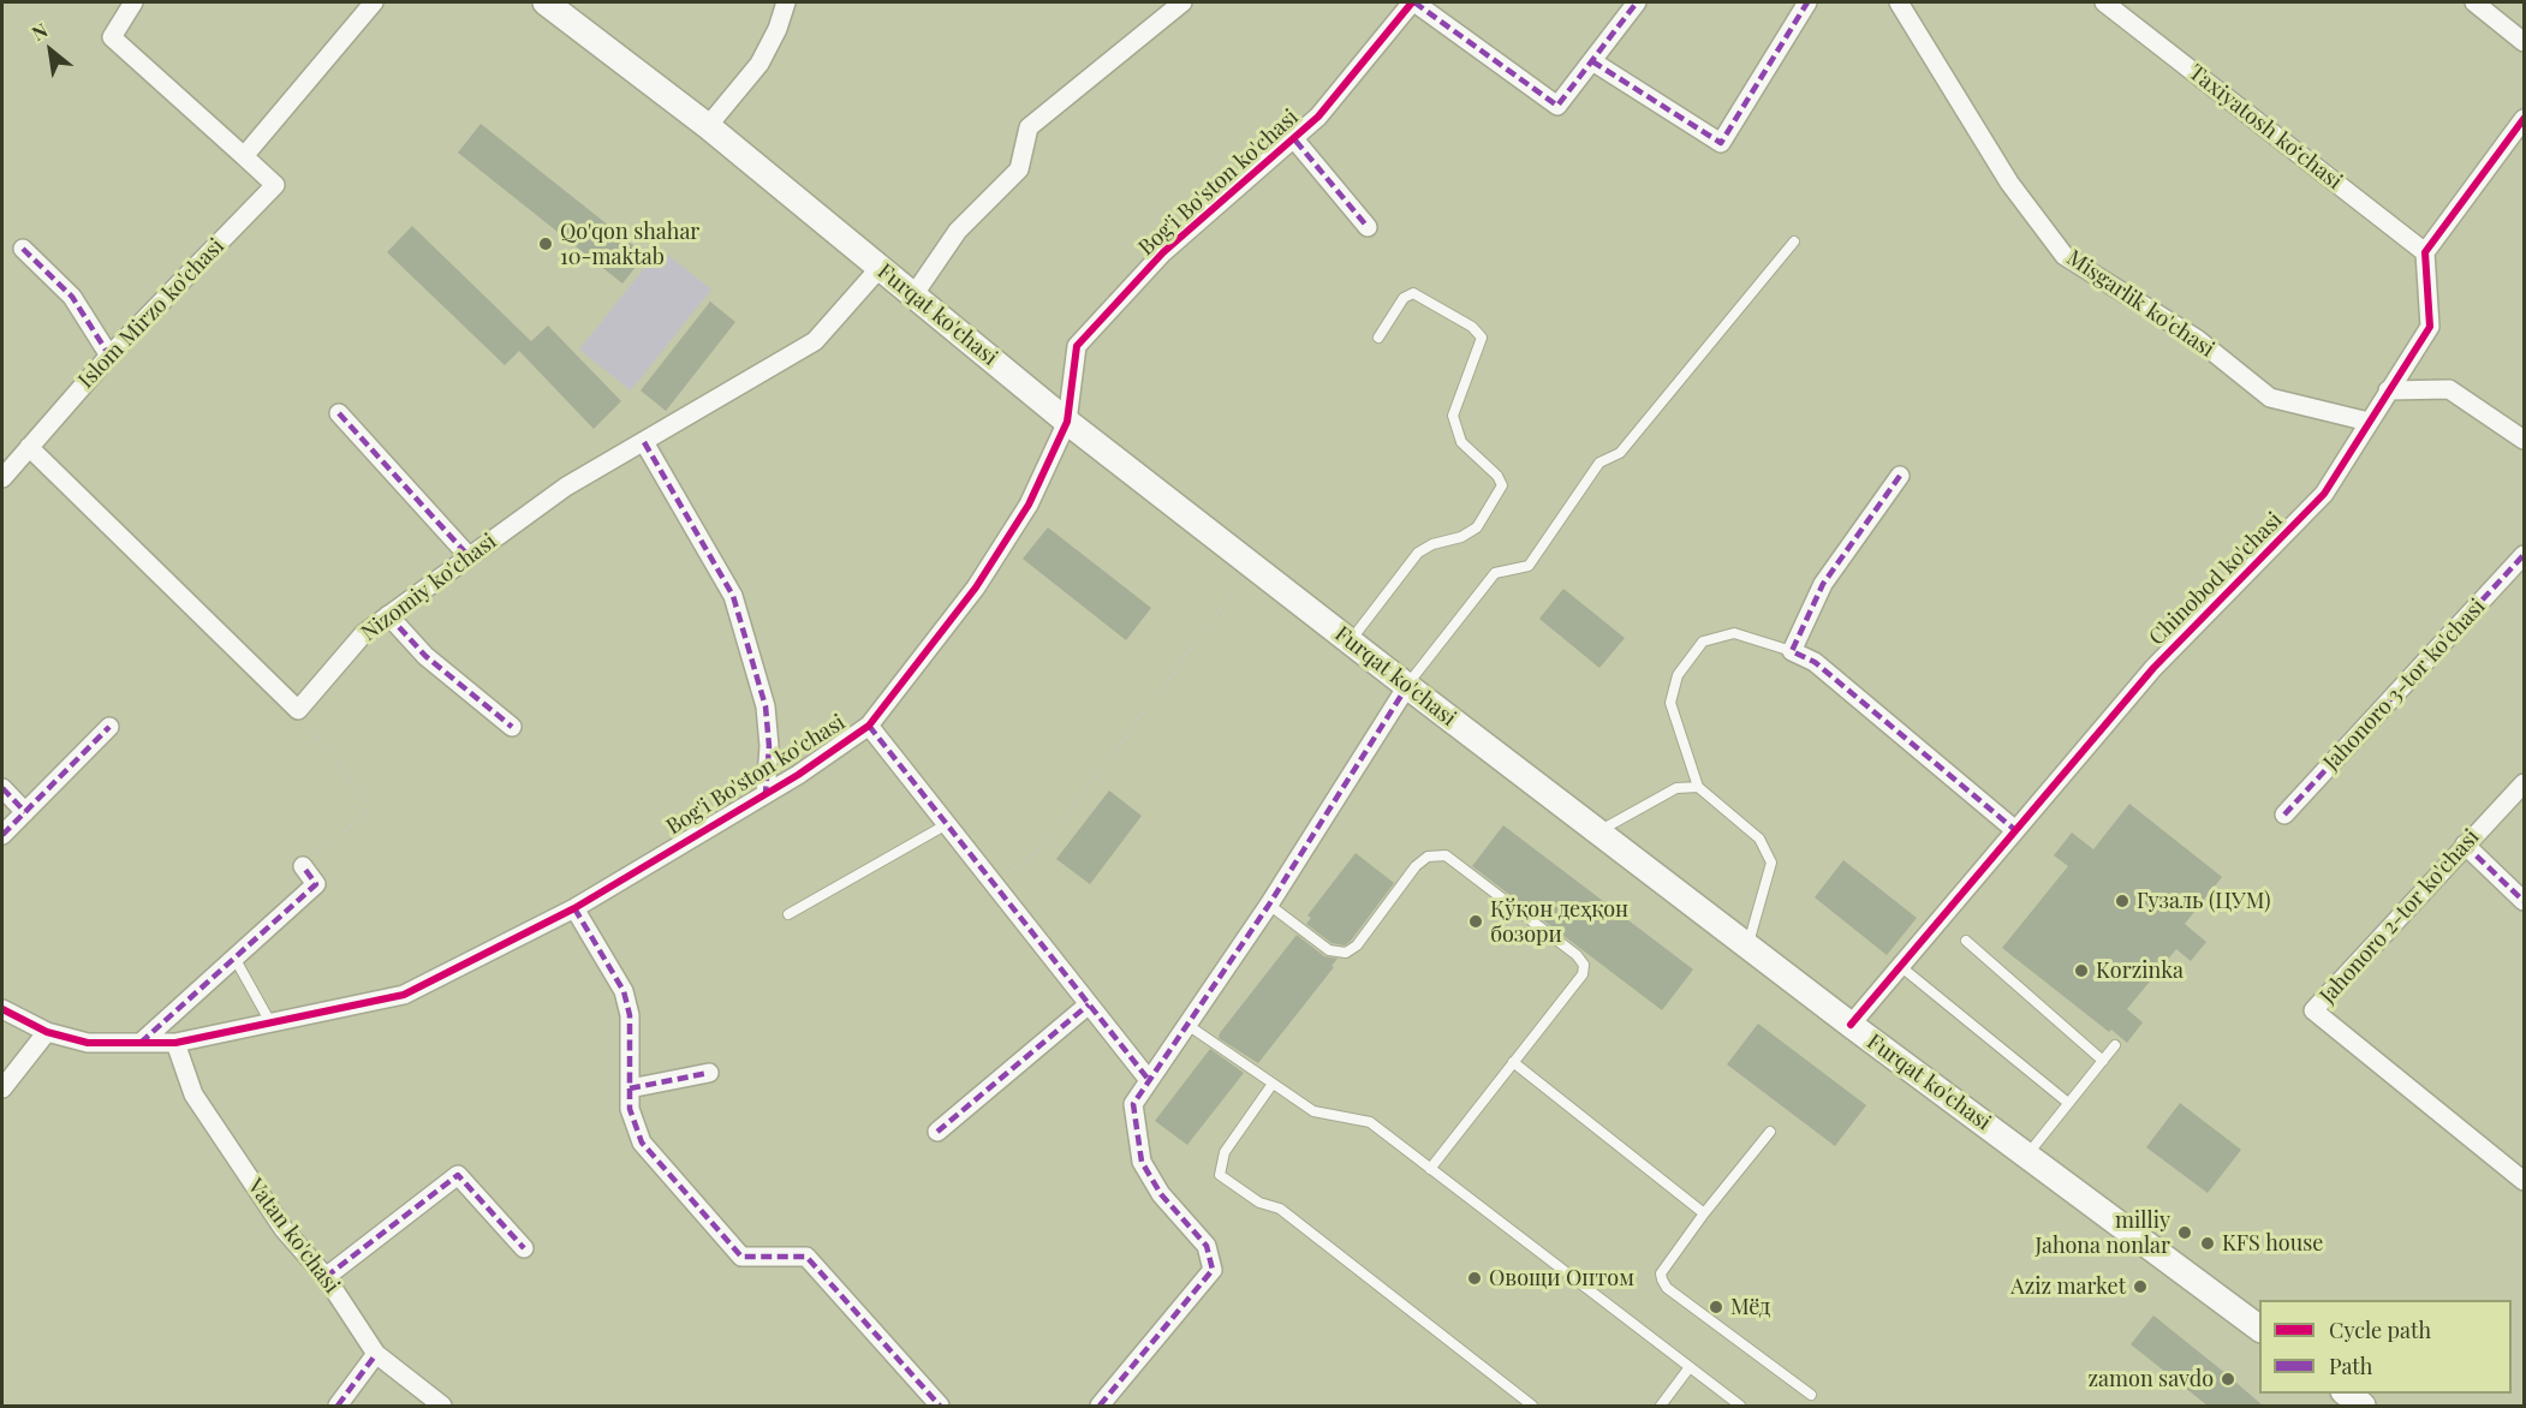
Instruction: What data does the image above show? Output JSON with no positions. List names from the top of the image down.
{
  "streets": {
    "main road": ["Furqat ko'chasi"],
    "street": [
      "Taxiyatosh koʻchasi",
      "Bog'i Bo'ston ko'chasi",
      "Misgarlik ko'chasi",
      "Islom Mirzo ko'chasi",
      "Chinobod ko'chasi",
      "Nizomiy ko'chasi",
      "Jahonoro 3-tor ko'chasi",
      "Jahonoro 2-tor ko'chasi",
      "Vatan ko'chasi"
    ]
  },
  "crossings": [
    ["Taxiyatosh koʻchasi", "Chinobod ko'chasi"],
    ["Bog'i Bo'ston ko'chasi", "Furqat ko'chasi"],
    ["Bog'i Bo'ston ko'chasi", "Vatan ko'chasi"],
    ["Misgarlik ko'chasi", "Chinobod ko'chasi"],
    ["Furqat ko'chasi", "Chinobod ko'chasi"],
    ["Furqat ko'chasi", "Nizomiy ko'chasi"]
  ],
  "places": [
    "Qo'qon shahar 10-maktab",
    "Гузаль (ЦУМ)",
    "Қўқон деҳқон бозори",
    "Korzinka",
    "milliy Jahona nonlar",
    "KFS house",
    "Овощи Оптом",
    "Aziz market",
    "Мёд",
    "zamon savdo"
  ],
  "legend": ["Cycle path", "Path"],
  "north": "top left"
}
